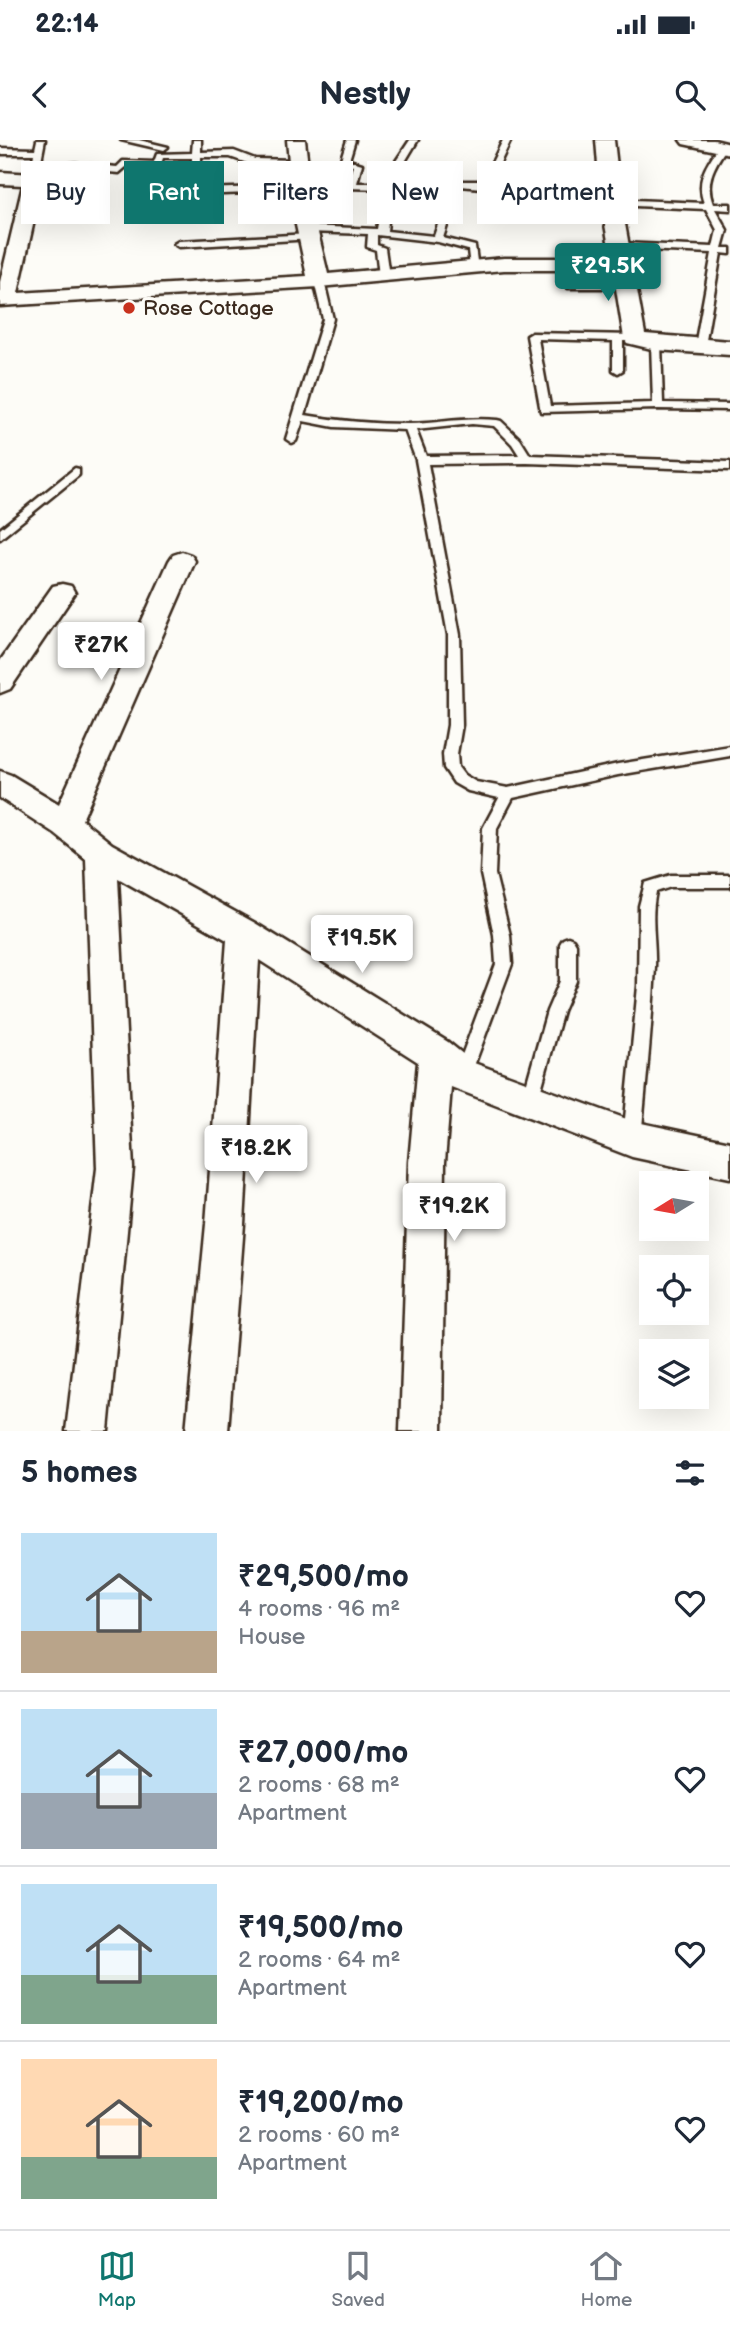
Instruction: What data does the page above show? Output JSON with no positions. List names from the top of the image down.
{
  "places": ["Rose Cottage"],
  "north": "left",
  "page": {
    "status": "22:14",
    "header": "Nestly",
    "chip": [
      "Buy",
      "Rent",
      "Filters",
      "New",
      "Apartment"
    ],
    "price": [
      "₹29.5K",
      "₹27K",
      "₹19.5K",
      "₹18.2K",
      "₹19.2K"
    ],
    "heading": "5 homes",
    "list": [
      {
        "name": "₹29,500/mo",
        "note": "4 rooms · 96 m² · House"
      },
      {
        "name": "₹27,000/mo",
        "note": "2 rooms · 68 m² · Apartment"
      },
      {
        "name": "₹19,500/mo",
        "note": "2 rooms · 64 m² · Apartment"
      },
      {
        "name": "₹19,200/mo",
        "note": "2 rooms · 60 m² · Apartment"
      }
    ],
    "tabs": ["Map", "Saved", "Home"]
  }
}
